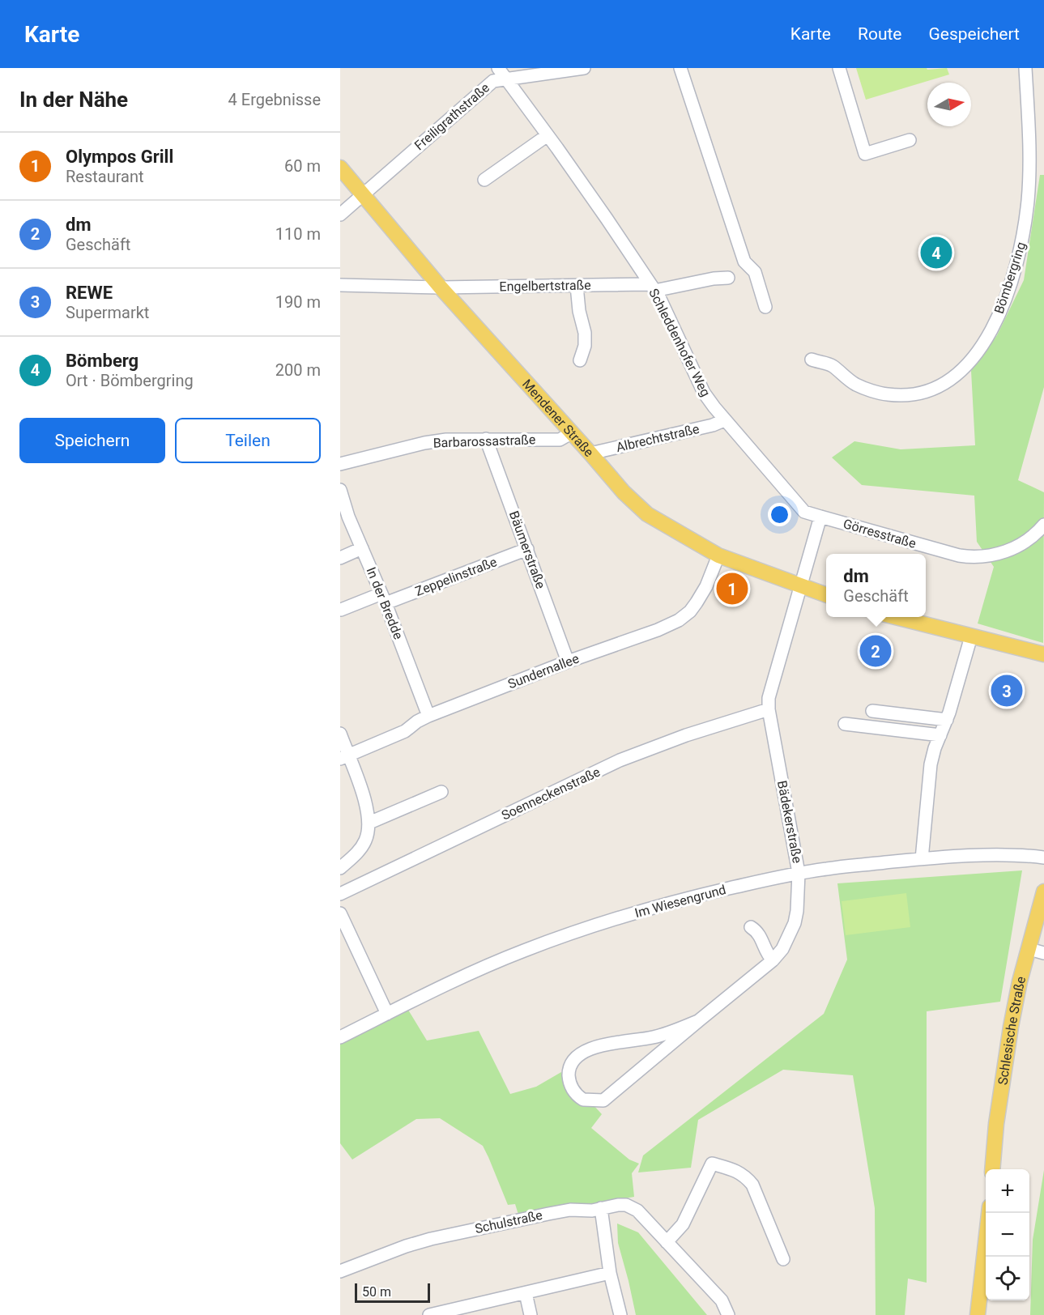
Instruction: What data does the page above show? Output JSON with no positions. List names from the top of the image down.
{
  "streets": {
    "main road": ["Mendener Straße", "Schlesische Straße"],
    "street": [
      "Freiligrathstraße",
      "Bömbergring",
      "Engelbertstraße",
      "Schleddenhofer Weg",
      "Albrechtstraße",
      "Barbarossastraße",
      "Görresstraße",
      "Bäumerstraße",
      "Zeppelinstraße",
      "In der Bredde",
      "Sundernallee",
      "Soenneckenstraße",
      "Bädekerstraße",
      "Im Wiesengrund",
      "Schulstraße"
    ]
  },
  "crossings": [
    ["Freiligrathstraße", "Schleddenhofer Weg"],
    ["Freiligrathstraße", "Mendener Straße"],
    ["Engelbertstraße", "Schleddenhofer Weg"],
    ["Engelbertstraße", "Mendener Straße"],
    ["Schleddenhofer Weg", "Albrechtstraße"],
    ["Schleddenhofer Weg", "Görresstraße"],
    ["Mendener Straße", "Albrechtstraße"],
    ["Mendener Straße", "Barbarossastraße"],
    ["Mendener Straße", "Sundernallee"],
    ["Mendener Straße", "Bädekerstraße"],
    ["Barbarossastraße", "Bäumerstraße"],
    ["Bäumerstraße", "Zeppelinstraße"],
    ["Bäumerstraße", "Sundernallee"],
    ["Zeppelinstraße", "In der Bredde"],
    ["In der Bredde", "Sundernallee"],
    ["Soenneckenstraße", "Bädekerstraße"],
    ["Bädekerstraße", "Im Wiesengrund"]
  ],
  "scale_bar": "50 m",
  "north": "right",
  "page": {
    "header": "Karte",
    "nav": ["Karte", "Route", "Gespeichert"],
    "heading": ["In der Nähe", "4 Ergebnisse"],
    "list": [
      {
        "mark": "1",
        "name": "Olympos Grill",
        "note": "Restaurant",
        "value": "60 m"
      },
      {
        "mark": "2",
        "name": "dm",
        "note": "Geschäft",
        "value": "110 m"
      },
      {
        "mark": "3",
        "name": "REWE",
        "note": "Supermarkt",
        "value": "190 m"
      },
      {
        "mark": "4",
        "name": "Bömberg",
        "note": "Ort · Bömbergring",
        "value": "200 m"
      }
    ],
    "pins": [
      "4",
      "1",
      "2",
      "3"
    ],
    "buttons": ["Speichern", "Teilen"],
    "popup": ["dm", "Geschäft"],
    "map_buttons": ["+", "−"],
    "scale": "50 m"
  }
}
